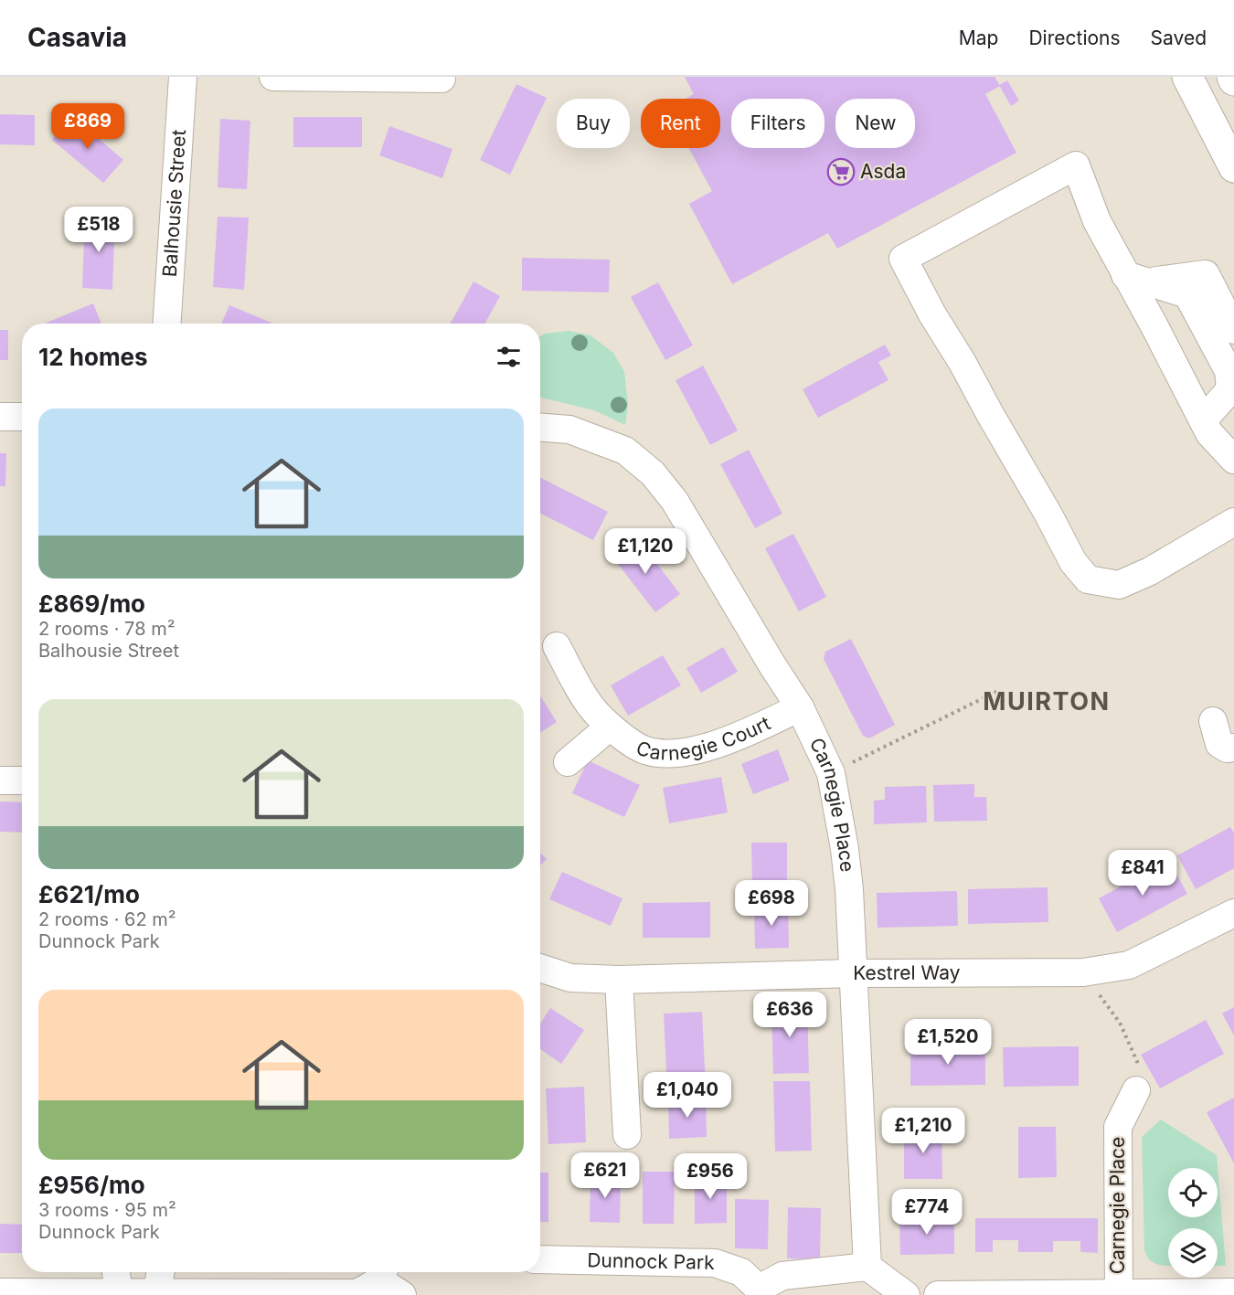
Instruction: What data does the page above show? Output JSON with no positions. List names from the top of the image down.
{
  "streets": {
    "street": [
      "Balhousie Street",
      "Carnegie Court",
      "Carnegie Place",
      "Kestrel Way",
      "Dunnock Park"
    ]
  },
  "crossings": [
    ["Carnegie Court", "Carnegie Place"],
    ["Carnegie Place", "Kestrel Way"],
    ["Carnegie Place", "Dunnock Park"]
  ],
  "districts": ["MUIRTON"],
  "places": {
    "supermarket": ["Asda"]
  },
  "page": {
    "header": "Casavia",
    "nav": ["Map", "Directions", "Saved"],
    "chip": [
      "Buy",
      "Rent",
      "Filters",
      "New"
    ],
    "price": [
      "£869",
      "£518",
      "£1,120",
      "£841",
      "£698",
      "£636",
      "£1,520",
      "£1,040",
      "£1,210",
      "£621",
      "£956",
      "£774"
    ],
    "heading": "12 homes",
    "list": [
      {
        "name": "£869/mo",
        "note": "2 rooms · 78 m² · Balhousie Street"
      },
      {
        "name": "£621/mo",
        "note": "2 rooms · 62 m² · Dunnock Park"
      },
      {
        "name": "£956/mo",
        "note": "3 rooms · 95 m² · Dunnock Park"
      }
    ]
  }
}
